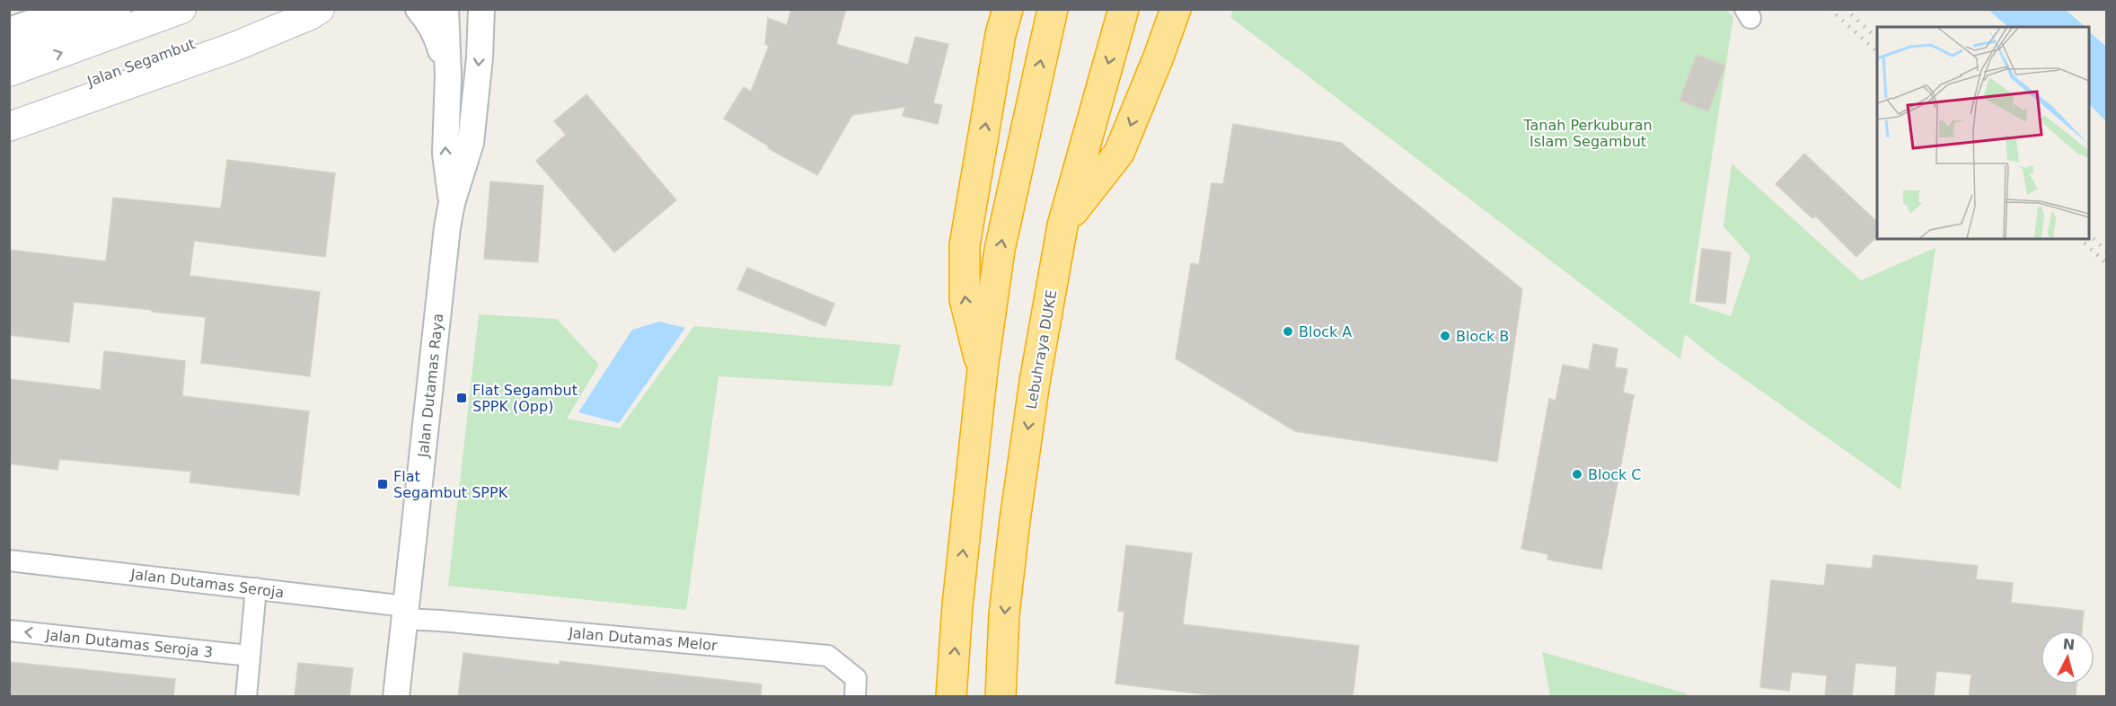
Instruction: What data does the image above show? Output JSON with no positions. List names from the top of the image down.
{
  "streets": {
    "highway": ["Lebuhraya DUKE"],
    "main road": ["Jalan Segambut"],
    "street": [
      "Jalan Dutamas Raya",
      "Jalan Dutamas Seroja",
      "Jalan Dutamas Melor",
      "Jalan Dutamas Seroja 3"
    ]
  },
  "crossings": [
    ["Jalan Dutamas Raya", "Jalan Dutamas Seroja"],
    ["Jalan Dutamas Raya", "Jalan Dutamas Melor"],
    ["Jalan Dutamas Seroja", "Jalan Dutamas Melor"]
  ],
  "one_way": ["Jalan Dutamas Seroja 3"],
  "parks": ["Tanah Perkuburan Islam Segambut"],
  "places": {
    "other": ["Block A", "Block B", "Block C"],
    "transit": ["Flat Segambut SPPK (Opp)", "Flat Segambut SPPK"]
  },
  "north": "top"
}
